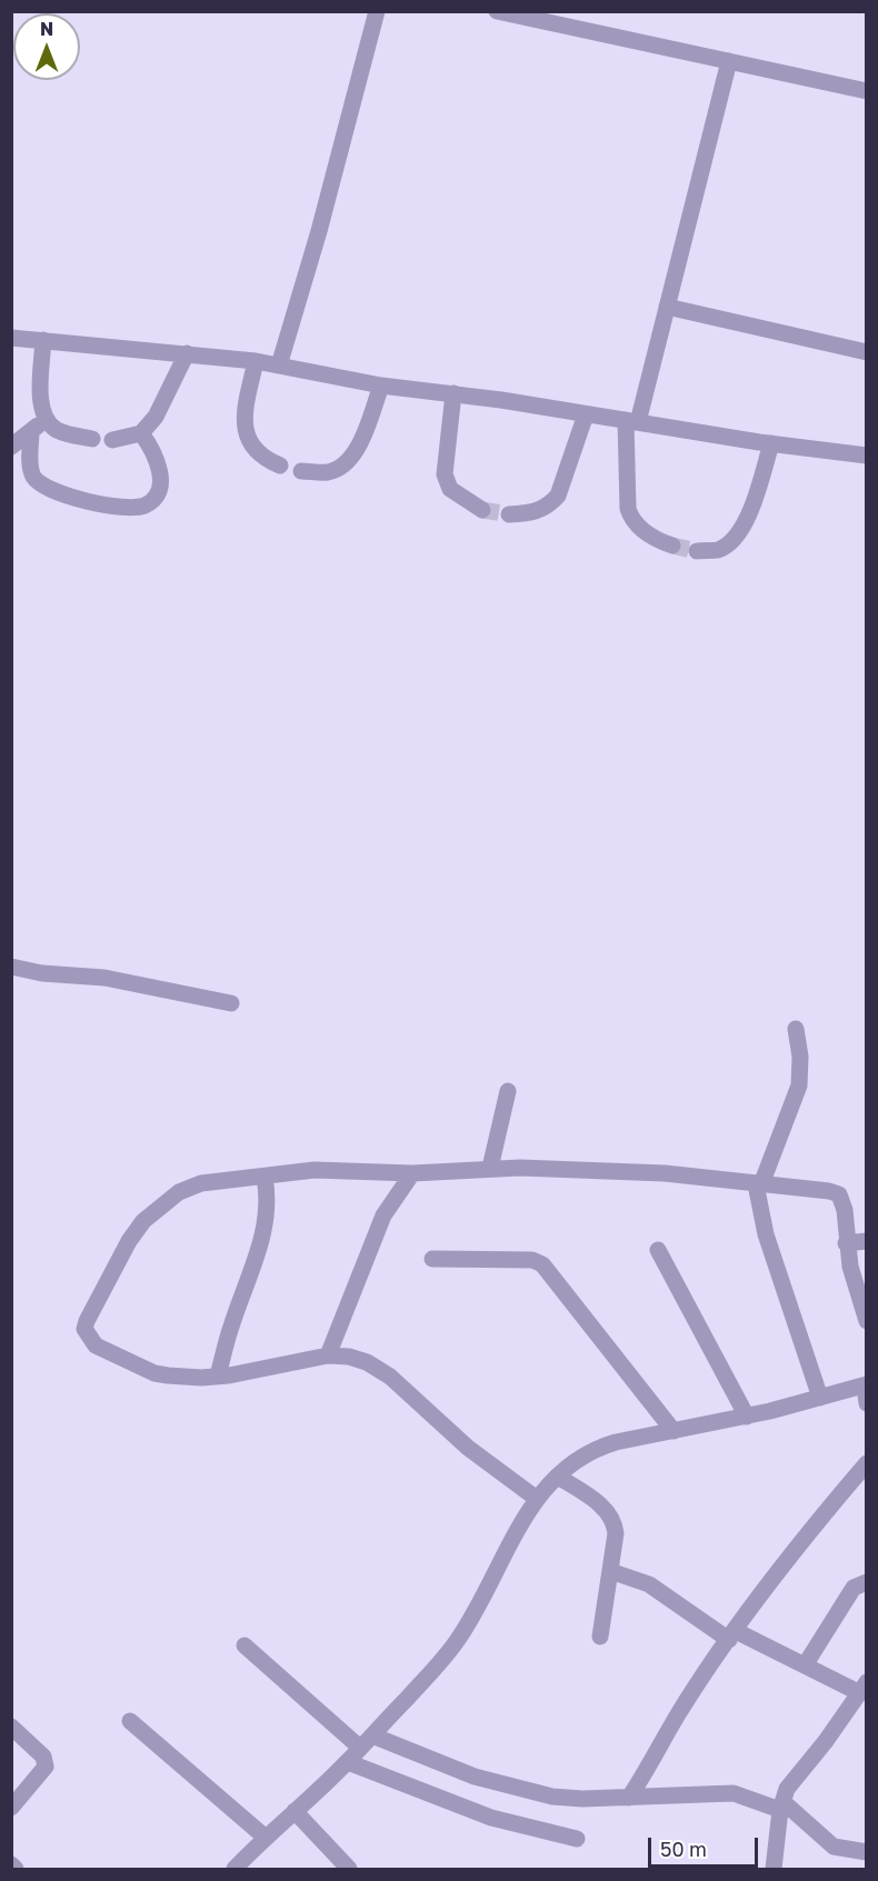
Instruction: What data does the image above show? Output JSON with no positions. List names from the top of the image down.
{
  "scale_bar": "50 m",
  "north": "top"
}
